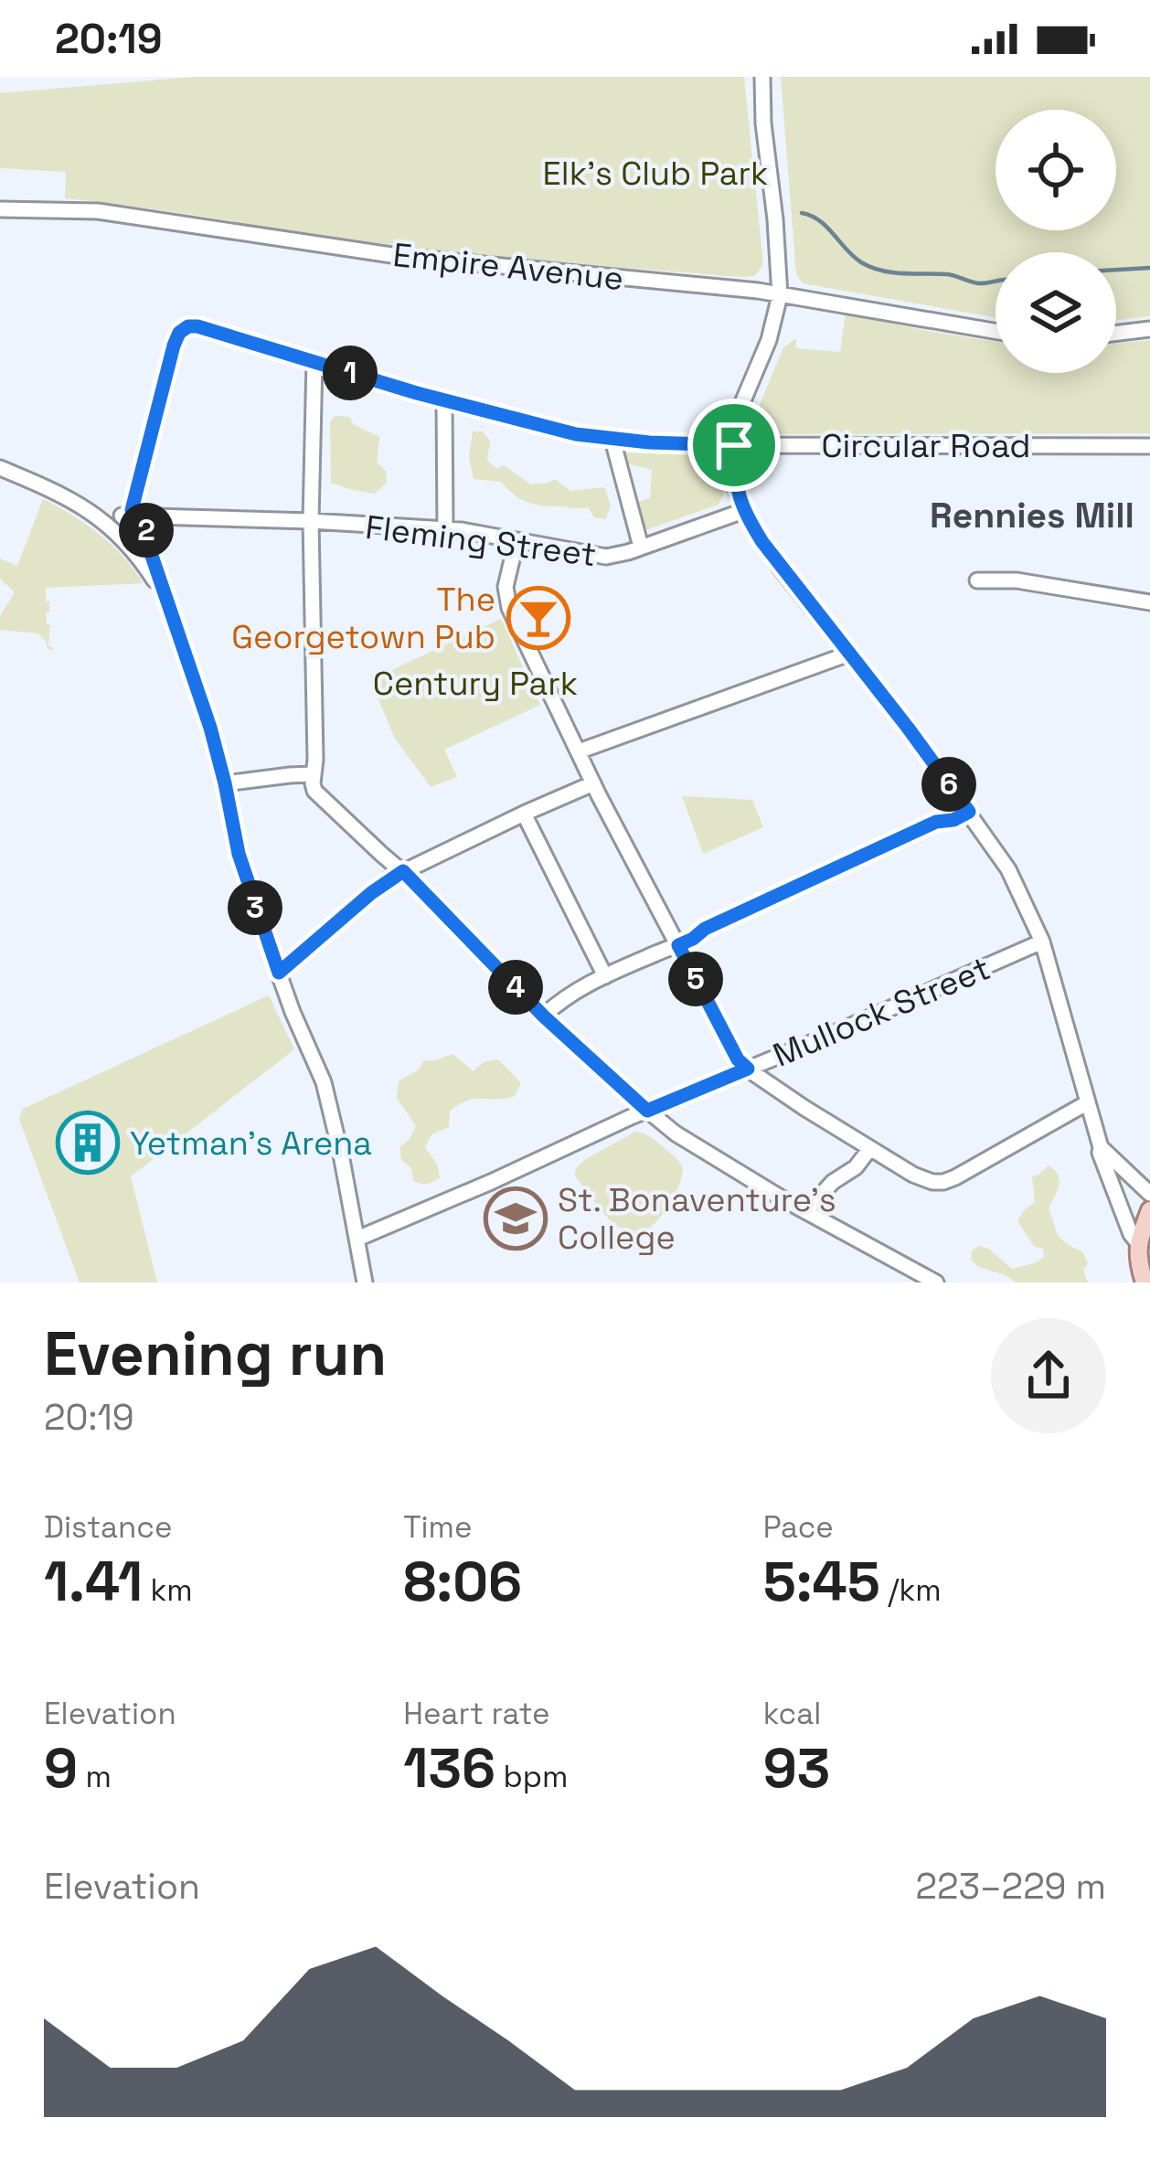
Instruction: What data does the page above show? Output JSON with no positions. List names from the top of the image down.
{
  "streets": {
    "street": [
      "Empire Avenue",
      "Circular Road",
      "Fleming Street",
      "Mullock Street"
    ]
  },
  "crossings": [
    ["Circular Road", "Fleming Street"]
  ],
  "districts": ["Rennies Mill"],
  "parks": ["Elk's Club Park", "Century Park"],
  "places": {
    "bar": ["The Georgetown Pub"],
    "building": ["Yetman's Arena"],
    "school or university": ["St. Bonaventure's College"]
  },
  "page": {
    "status": "20:19",
    "pins": [
      "1",
      "2",
      "6",
      "3",
      "5",
      "4"
    ],
    "heading": ["Evening run", "20:19"],
    "stats": [
      ["Distance", "1.41 km"],
      ["Time", "8:06"],
      ["Pace", "5:45 /km"],
      ["Elevation", "9 m"],
      ["Heart rate", "136 bpm"],
      ["kcal", "93"]
    ],
    "chart": ["Elevation", "223–229 m"]
  }
}
